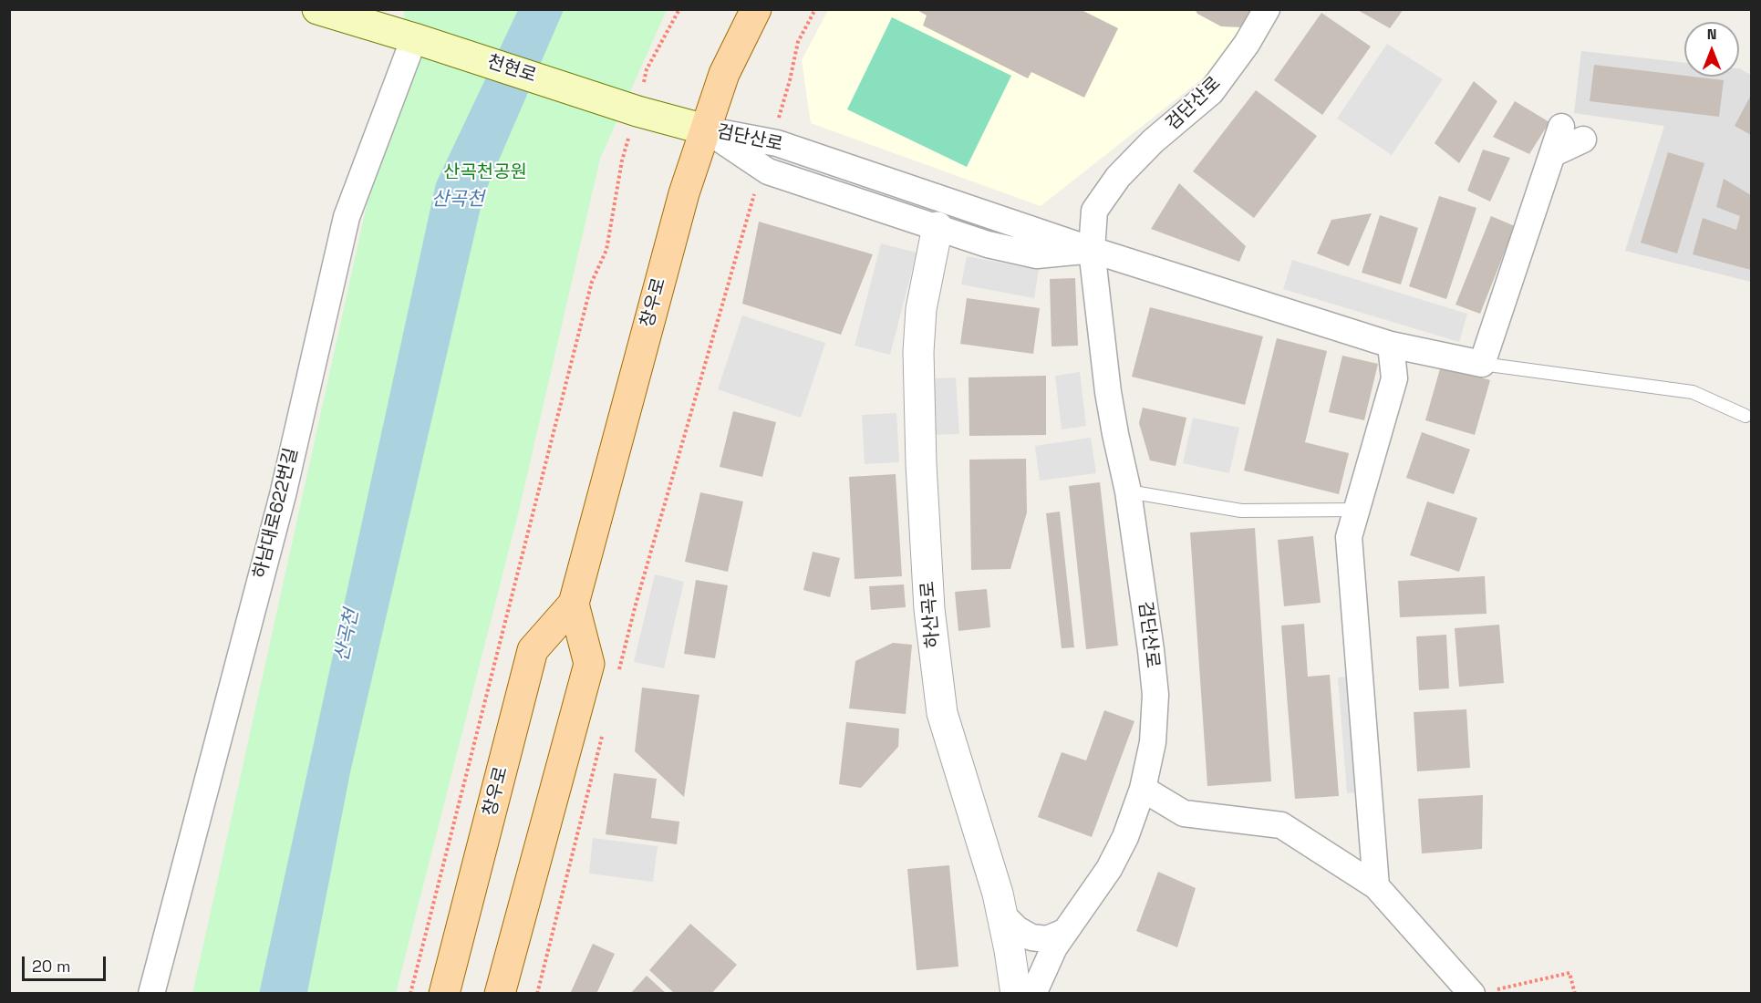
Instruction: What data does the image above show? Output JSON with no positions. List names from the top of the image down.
{
  "streets": {
    "main road": ["천현로", "창우로"],
    "street": ["검단산로", "하남대로622번길", "하산곡로"]
  },
  "crossings": [
    ["천현로", "검단산로"],
    ["천현로", "창우로"],
    ["천현로", "하남대로622번길"],
    ["검단산로", "창우로"],
    ["검단산로", "하산곡로"]
  ],
  "water": ["산곡천"],
  "parks": ["산곡천공원"],
  "scale_bar": "20 m",
  "north": "top"
}
